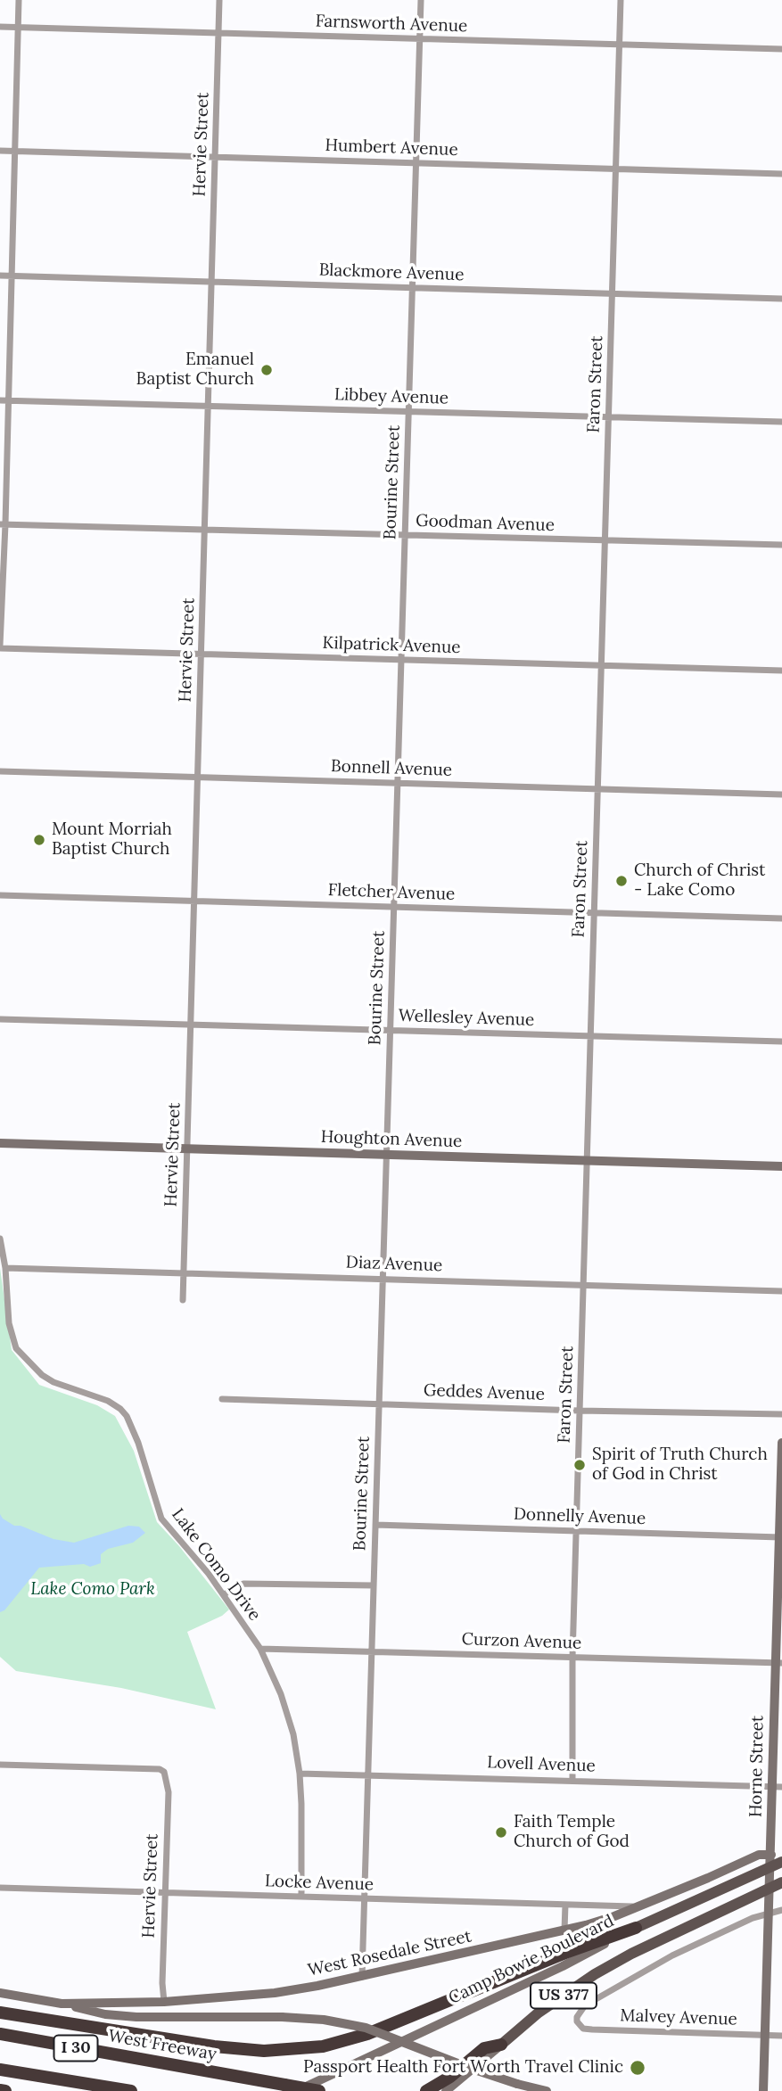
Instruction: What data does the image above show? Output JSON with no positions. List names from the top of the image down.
{
  "streets": {
    "highway": ["US 377", "West Freeway", "I 30"],
    "main road": [
      "Houghton Avenue",
      "Horne Street",
      "West Rosedale Street",
      "Camp Bowie Boulevard"
    ],
    "street": [
      "Farnsworth Avenue",
      "Hervie Street",
      "Humbert Avenue",
      "Blackmore Avenue",
      "Faron Street",
      "Libbey Avenue",
      "Bourine Street",
      "Goodman Avenue",
      "Kilpatrick Avenue",
      "Bonnell Avenue",
      "Fletcher Avenue",
      "Wellesley Avenue",
      "Diaz Avenue",
      "Geddes Avenue",
      "Donnelly Avenue",
      "Lake Como Drive",
      "Curzon Avenue",
      "Lovell Avenue",
      "Locke Avenue",
      "Malvey Avenue"
    ]
  },
  "crossings": [
    ["Farnsworth Avenue", "Hervie Street"],
    ["Farnsworth Avenue", "Faron Street"],
    ["Farnsworth Avenue", "Bourine Street"],
    ["Hervie Street", "Humbert Avenue"],
    ["Hervie Street", "Blackmore Avenue"],
    ["Hervie Street", "Libbey Avenue"],
    ["Hervie Street", "Goodman Avenue"],
    ["Hervie Street", "Kilpatrick Avenue"],
    ["Hervie Street", "Bonnell Avenue"],
    ["Hervie Street", "Fletcher Avenue"],
    ["Hervie Street", "Wellesley Avenue"],
    ["Hervie Street", "Houghton Avenue"],
    ["Hervie Street", "Diaz Avenue"],
    ["Hervie Street", "Locke Avenue"],
    ["Hervie Street", "West Rosedale Street"],
    ["Humbert Avenue", "Faron Street"],
    ["Humbert Avenue", "Bourine Street"],
    ["Blackmore Avenue", "Faron Street"],
    ["Blackmore Avenue", "Bourine Street"],
    ["Faron Street", "Libbey Avenue"],
    ["Faron Street", "Goodman Avenue"],
    ["Faron Street", "Kilpatrick Avenue"],
    ["Faron Street", "Bonnell Avenue"],
    ["Faron Street", "Fletcher Avenue"],
    ["Faron Street", "Wellesley Avenue"],
    ["Faron Street", "Houghton Avenue"],
    ["Faron Street", "Diaz Avenue"],
    ["Faron Street", "Geddes Avenue"],
    ["Faron Street", "Donnelly Avenue"],
    ["Faron Street", "Curzon Avenue"],
    ["Faron Street", "Lovell Avenue"],
    ["Libbey Avenue", "Bourine Street"],
    ["Bourine Street", "Goodman Avenue"],
    ["Bourine Street", "Kilpatrick Avenue"],
    ["Bourine Street", "Bonnell Avenue"],
    ["Bourine Street", "Fletcher Avenue"],
    ["Bourine Street", "Wellesley Avenue"],
    ["Bourine Street", "Houghton Avenue"],
    ["Bourine Street", "Diaz Avenue"],
    ["Bourine Street", "Geddes Avenue"],
    ["Bourine Street", "Donnelly Avenue"],
    ["Bourine Street", "Curzon Avenue"],
    ["Bourine Street", "Lovell Avenue"],
    ["Bourine Street", "Locke Avenue"],
    ["Bourine Street", "West Rosedale Street"],
    ["Diaz Avenue", "Lake Como Drive"],
    ["Donnelly Avenue", "Horne Street"],
    ["Lake Como Drive", "Curzon Avenue"],
    ["Lake Como Drive", "Lovell Avenue"],
    ["Lake Como Drive", "Locke Avenue"],
    ["Curzon Avenue", "Horne Street"],
    ["Lovell Avenue", "Horne Street"],
    ["Horne Street", "West Rosedale Street"],
    ["Horne Street", "Camp Bowie Boulevard"],
    ["Horne Street", "US 377"],
    ["Horne Street", "Malvey Avenue"],
    ["Locke Avenue", "West Rosedale Street"],
    ["Camp Bowie Boulevard", "US 377"]
  ],
  "parks": ["Lake Como Park"],
  "places": [
    "Emanuel Baptist Church",
    "Mount Morriah Baptist Church",
    "Church of Christ - Lake Como",
    "Spirit of Truth Church of God in Christ",
    "Faith Temple Church of God",
    "Passport Health Fort Worth Travel Clinic"
  ]
}
